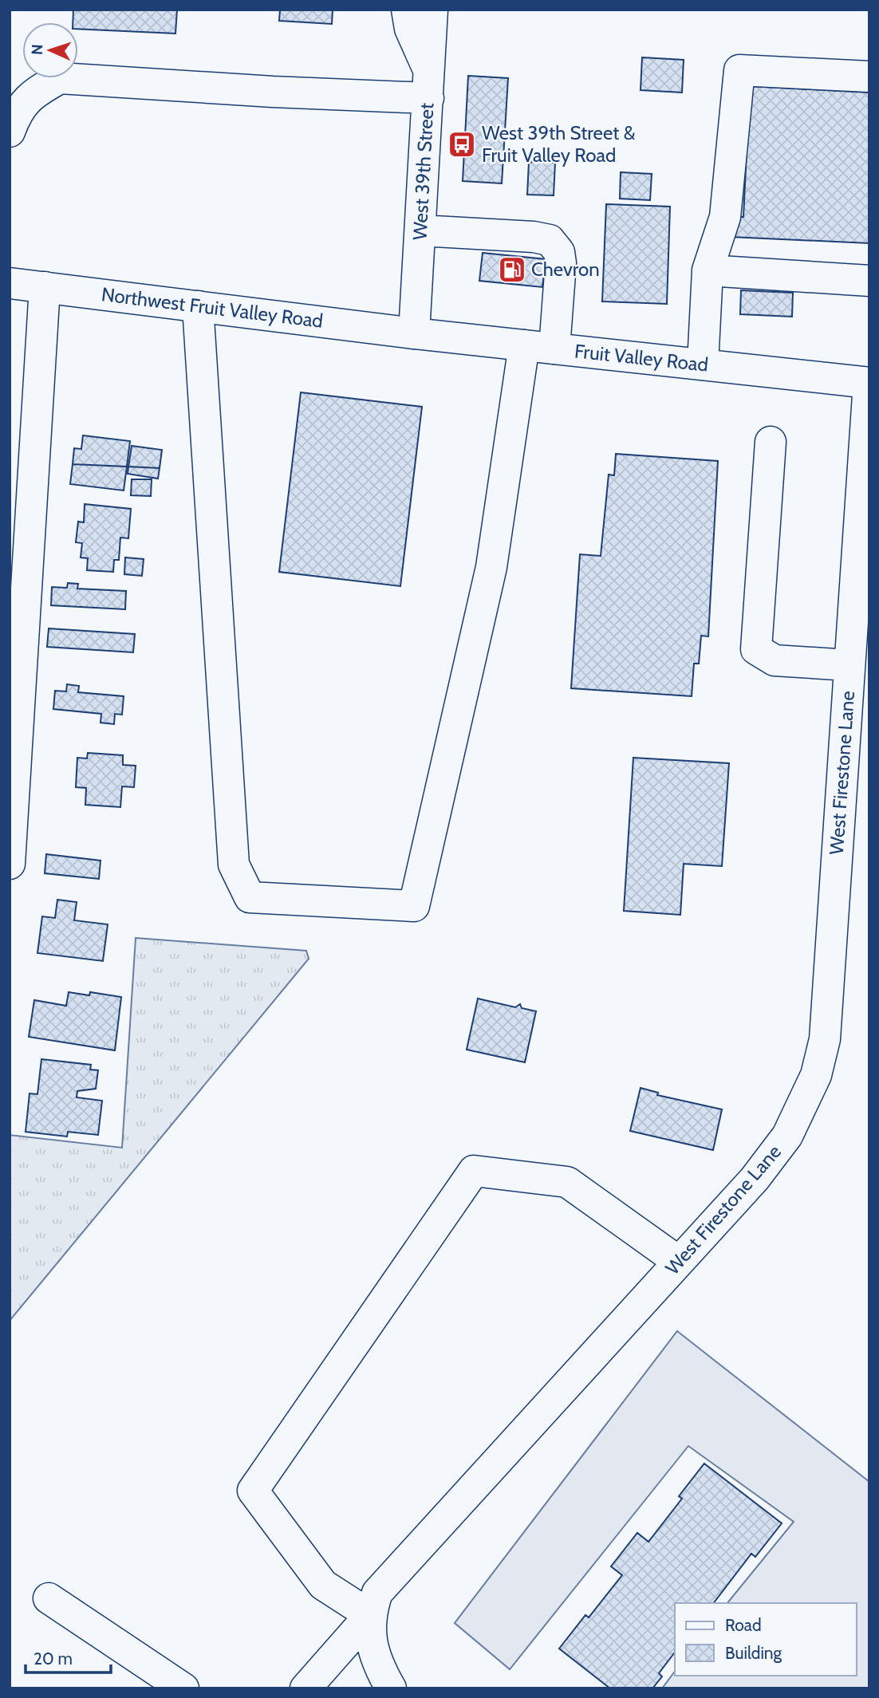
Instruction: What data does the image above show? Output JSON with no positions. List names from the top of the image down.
{
  "streets": {
    "street": [
      "West 39th Street",
      "Northwest Fruit Valley Road",
      "Fruit Valley Road",
      "West Firestone Lane"
    ]
  },
  "crossings": [
    ["West 39th Street", "Northwest Fruit Valley Road"],
    ["West 39th Street", "Fruit Valley Road"],
    ["Northwest Fruit Valley Road", "Fruit Valley Road"],
    ["Fruit Valley Road", "West Firestone Lane"]
  ],
  "places": {
    "bus stop": ["West 39th Street & Fruit Valley Road"],
    "fuel station": ["Chevron"]
  },
  "legend": ["Road", "Building"],
  "scale_bar": "20 m",
  "north": "left"
}
